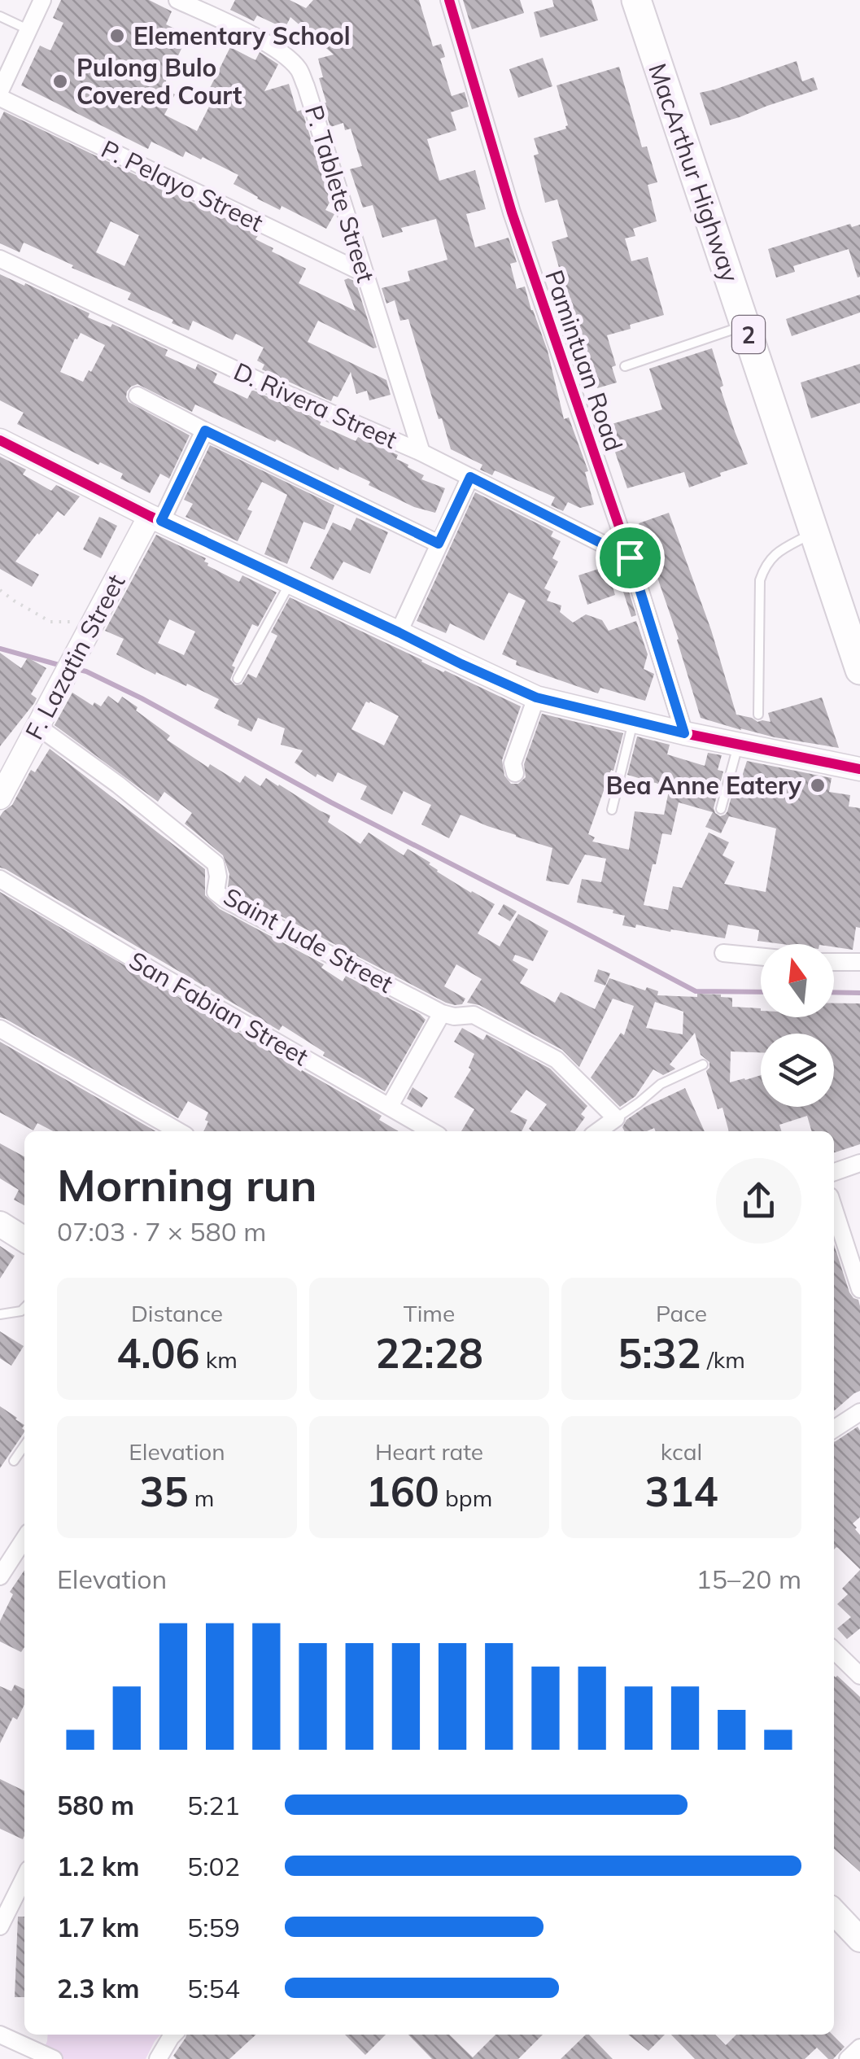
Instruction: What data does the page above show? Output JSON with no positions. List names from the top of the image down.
{
  "streets": {
    "highway": ["MacArthur Highway", "2"],
    "street": [
      "P. Pelayo Street",
      "P. Tablete Street",
      "Pamintuan Road",
      "D. Rivera Street",
      "F. Lazatin Street",
      "Saint Jude Street",
      "San Fabian Street"
    ]
  },
  "crossings": [
    ["P. Pelayo Street", "P. Tablete Street"],
    ["P. Tablete Street", "D. Rivera Street"],
    ["Pamintuan Road", "D. Rivera Street"],
    ["F. Lazatin Street", "Saint Jude Street"]
  ],
  "places": ["Elementary School", "Pulong Bulo Covered Court", "Bea Anne Eatery"],
  "north": "top",
  "page": {
    "heading": ["Morning run", "07:03 · 7 × 580 m"],
    "stats": [
      ["Distance", "4.06 km"],
      ["Time", "22:28"],
      ["Pace", "5:32 /km"],
      ["Elevation", "35 m"],
      ["Heart rate", "160 bpm"],
      ["kcal", "314"]
    ],
    "chart": ["Elevation", "15–20 m"],
    "list": [
      {
        "name": "580 m",
        "note": "5:21"
      },
      {
        "name": "1.2 km",
        "note": "5:02"
      },
      {
        "name": "1.7 km",
        "note": "5:59"
      },
      {
        "name": "2.3 km",
        "note": "5:54"
      }
    ]
  }
}
